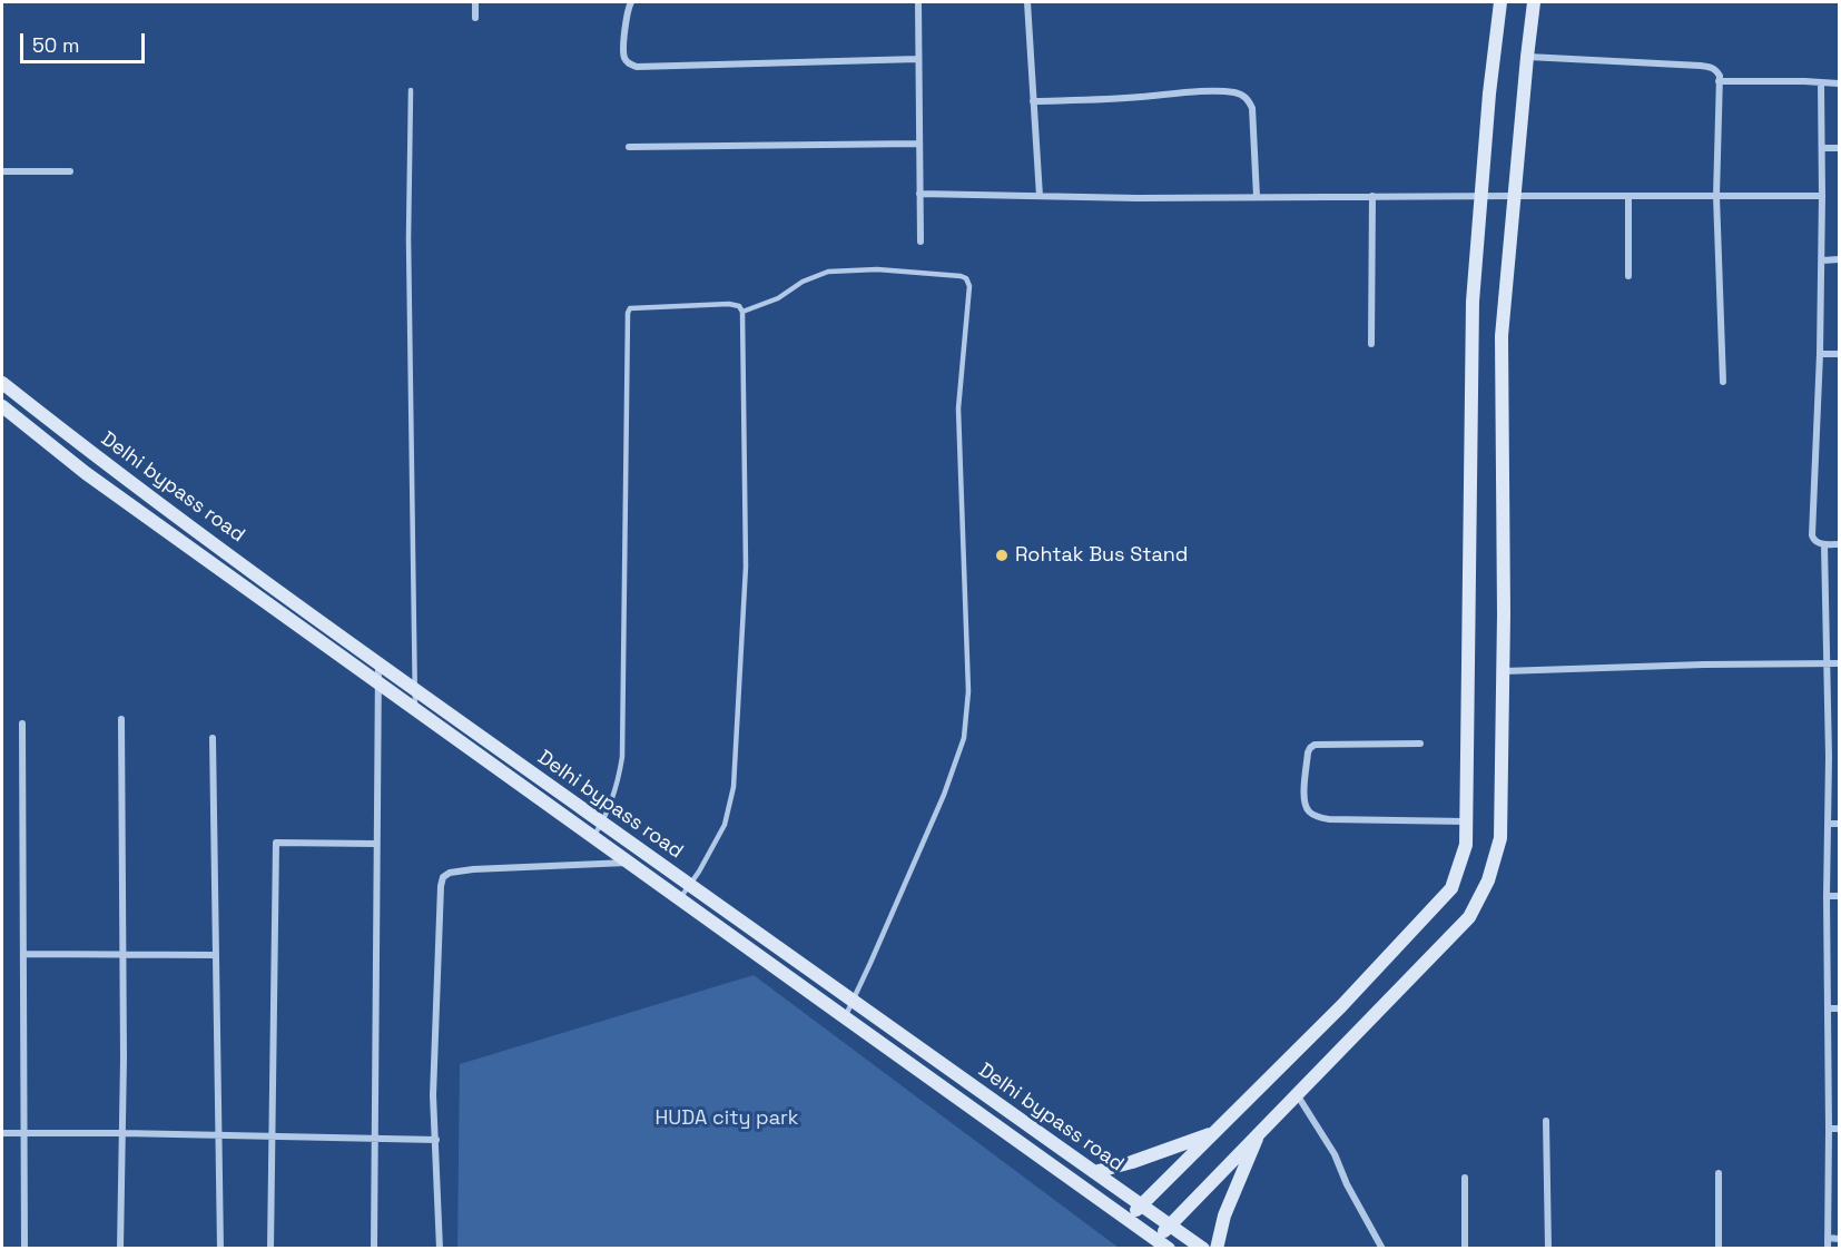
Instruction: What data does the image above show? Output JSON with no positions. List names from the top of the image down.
{
  "streets": {
    "main road": ["Delhi bypass road"]
  },
  "parks": ["HUDA city park"],
  "places": ["Rohtak Bus Stand"],
  "scale_bar": "50 m"
}
